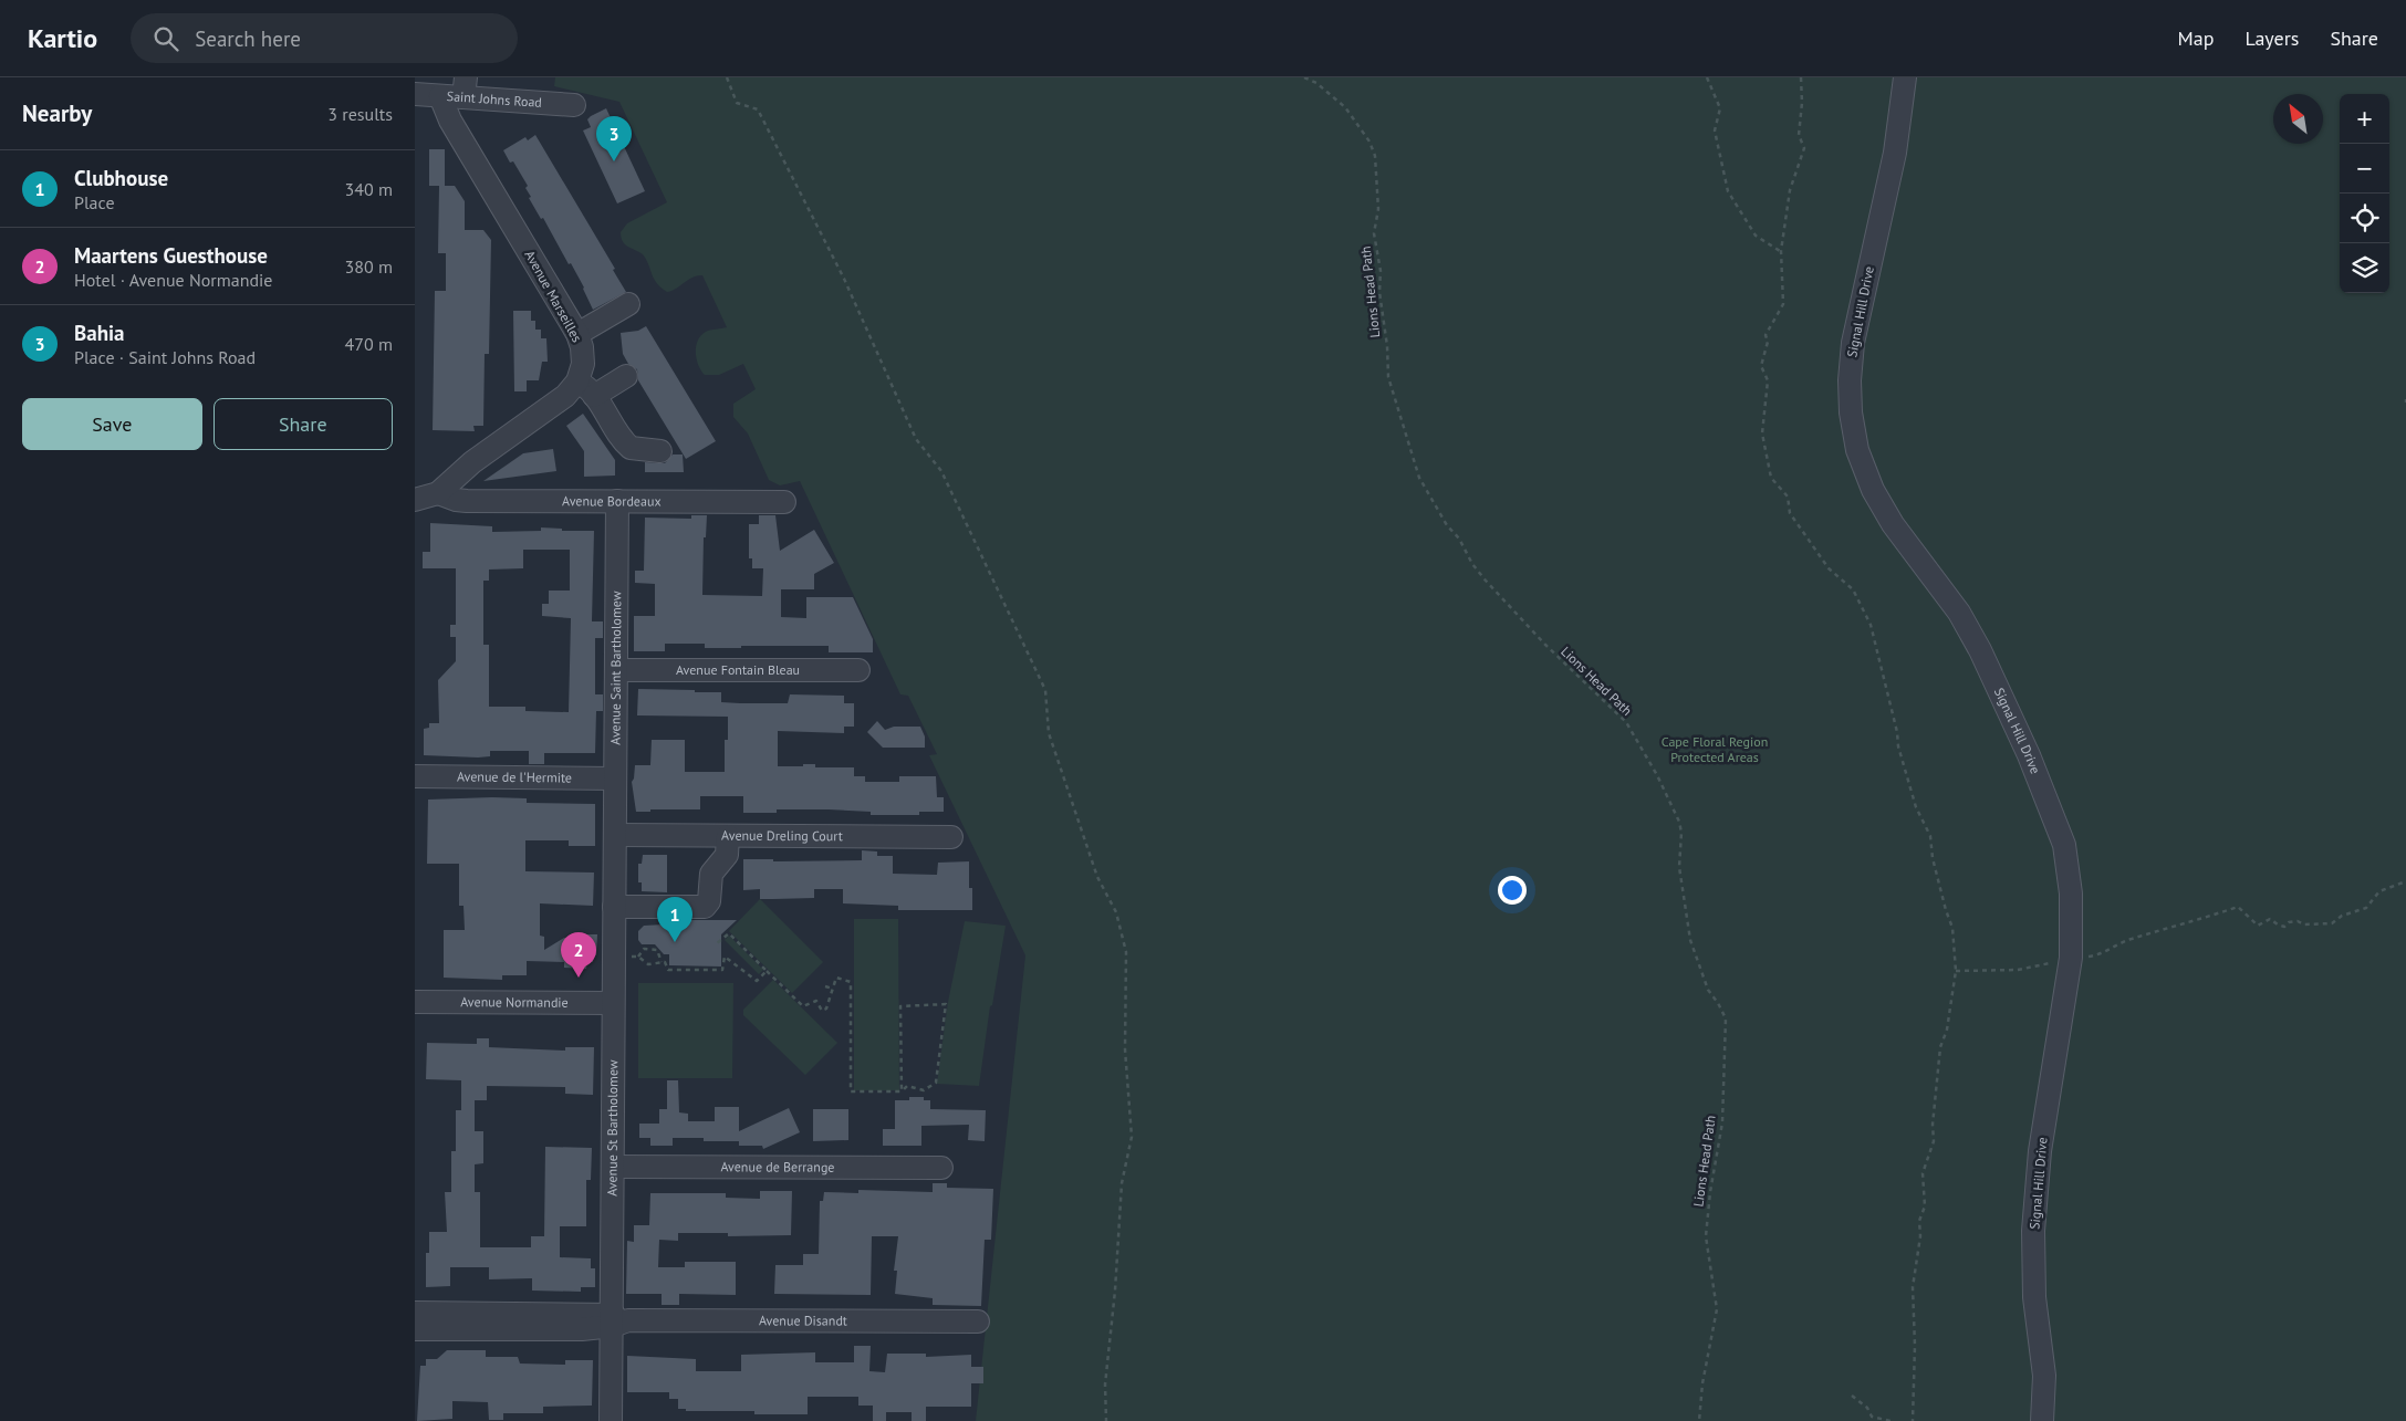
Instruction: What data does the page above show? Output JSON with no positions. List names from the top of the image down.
{
  "streets": {
    "street": [
      "Saint Johns Road",
      "Avenue Marseilles",
      "Signal Hill Drive",
      "Avenue Bordeaux",
      "Avenue Saint Bartholomew",
      "Avenue Fontain Bleau",
      "Avenue de l'Hermite",
      "Avenue Dreling Court",
      "Avenue Normandie",
      "Avenue St Bartholomew",
      "Avenue de Berrange",
      "Avenue Disandt"
    ],
    "path": ["Lions Head Path"]
  },
  "crossings": [
    ["Saint Johns Road", "Avenue Marseilles"],
    ["Avenue Marseilles", "Avenue Bordeaux"],
    ["Avenue Bordeaux", "Avenue Saint Bartholomew"],
    ["Avenue Saint Bartholomew", "Avenue Fontain Bleau"],
    ["Avenue Saint Bartholomew", "Avenue de l'Hermite"],
    ["Avenue Saint Bartholomew", "Avenue Dreling Court"],
    ["Avenue Saint Bartholomew", "Avenue St Bartholomew"],
    ["Avenue Dreling Court", "Avenue St Bartholomew"],
    ["Avenue Normandie", "Avenue St Bartholomew"],
    ["Avenue St Bartholomew", "Avenue de Berrange"],
    ["Avenue St Bartholomew", "Avenue Disandt"]
  ],
  "parks": ["Cape Floral Region Protected Areas"],
  "north": "top left",
  "page": {
    "header": "Kartio",
    "search": "Search here",
    "nav": ["Map", "Layers", "Share"],
    "heading": ["Nearby", "3 results"],
    "map_buttons": ["+", "−"],
    "pins": ["3", "1", "2"],
    "list": [
      {
        "mark": "1",
        "name": "Clubhouse",
        "note": "Place",
        "value": "340 m"
      },
      {
        "mark": "2",
        "name": "Maartens Guesthouse",
        "note": "Hotel · Avenue Normandie",
        "value": "380 m"
      },
      {
        "mark": "3",
        "name": "Bahia",
        "note": "Place · Saint Johns Road",
        "value": "470 m"
      }
    ],
    "buttons": ["Save", "Share"]
  }
}
